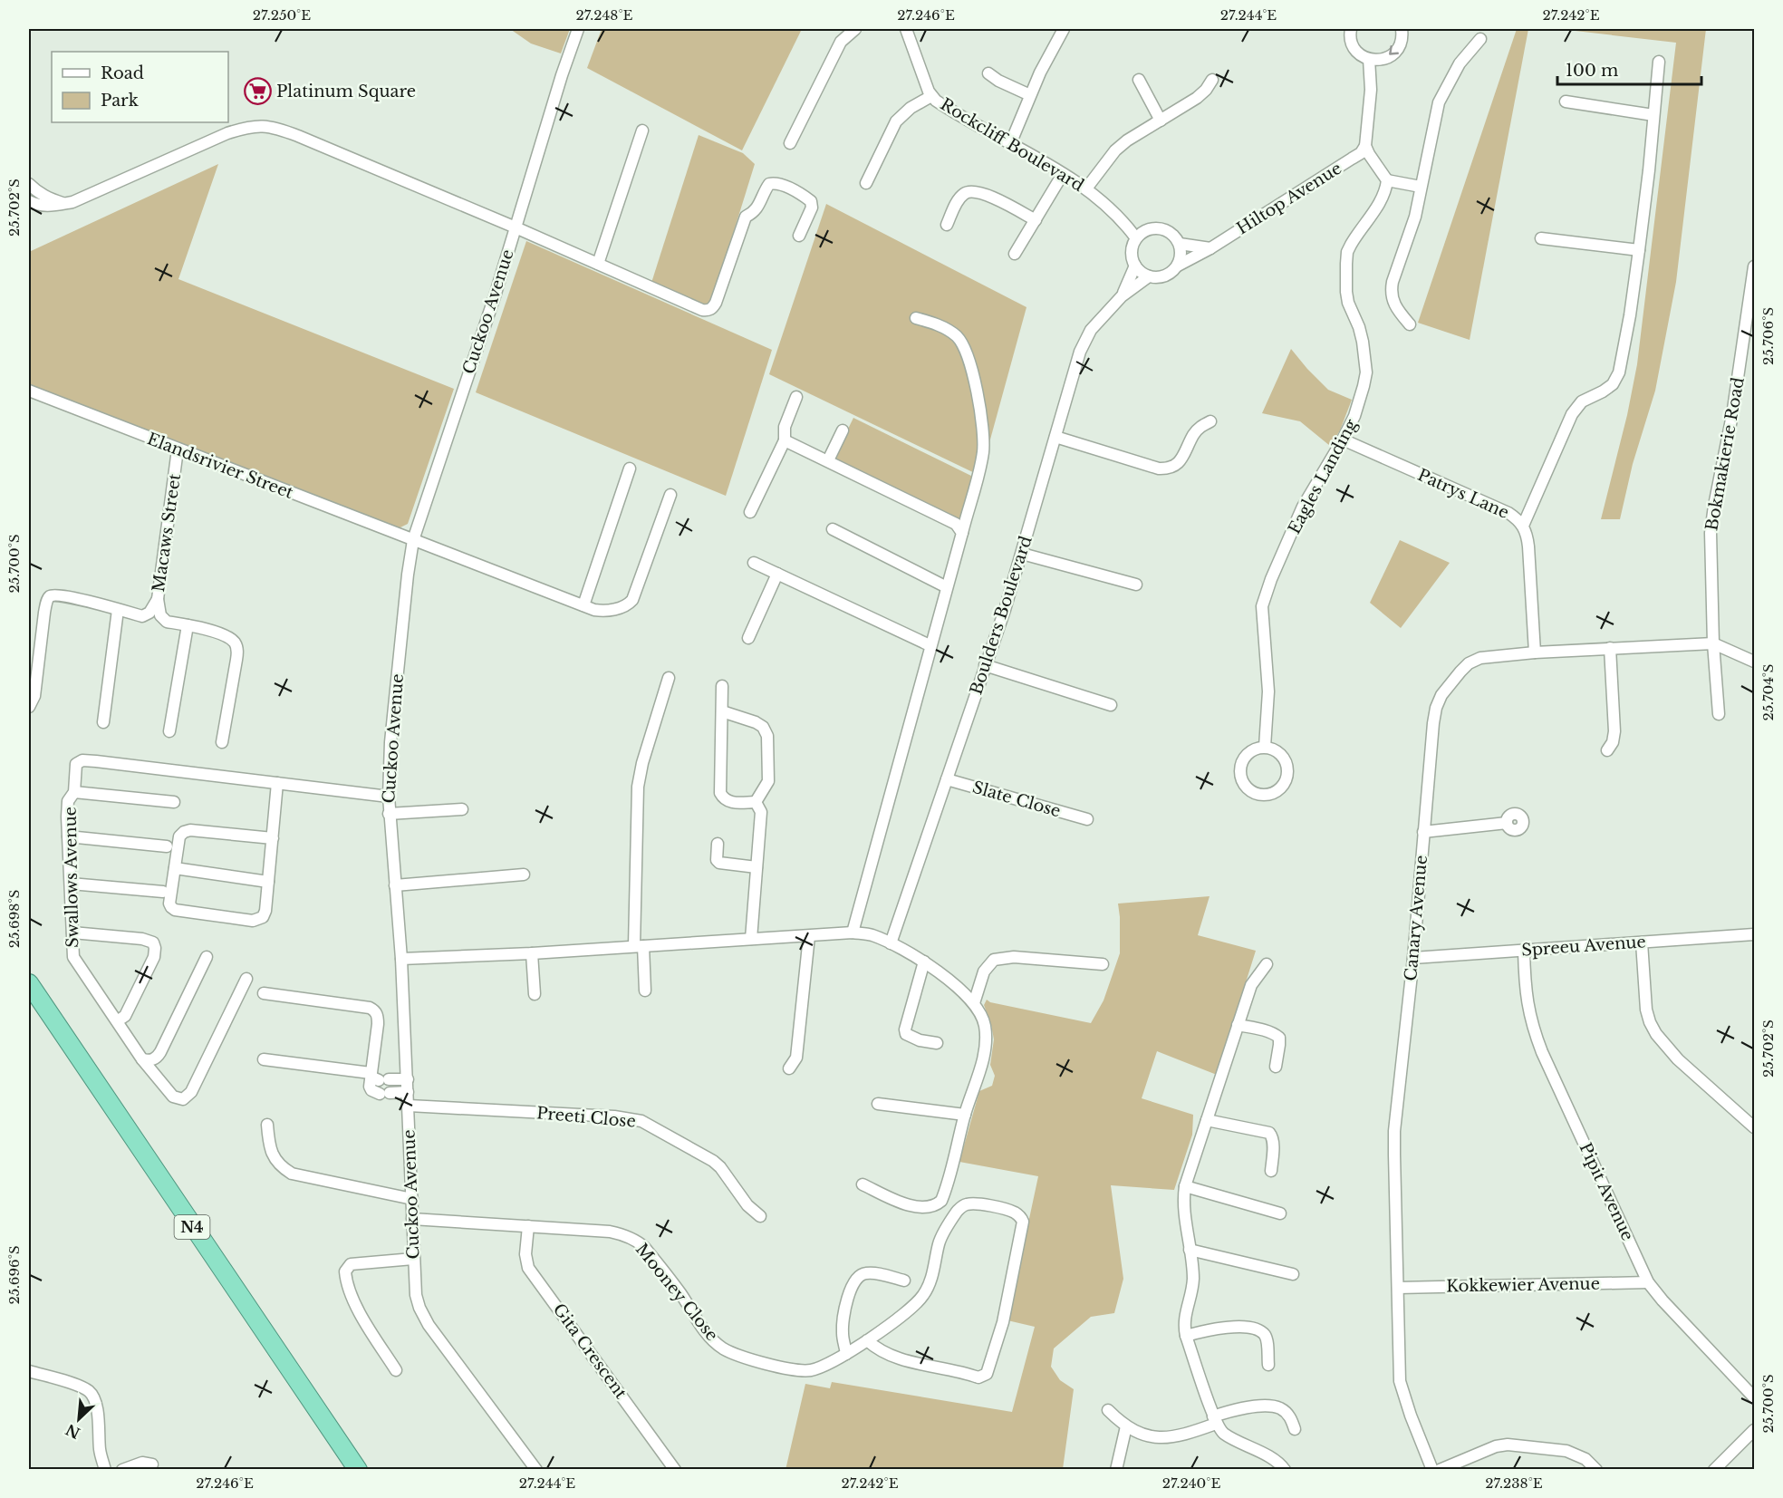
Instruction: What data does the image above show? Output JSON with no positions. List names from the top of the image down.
{
  "streets": {
    "highway": ["N4"],
    "street": [
      "Rockcliff Boulevard",
      "Hiltop Avenue",
      "Cuckoo Avenue",
      "Bokmakierie Road",
      "Elandsrivier Street",
      "Eagles Landing",
      "Patrys Lane",
      "Macaws Street",
      "Boulders Boulevard",
      "Slate Close",
      "Swallows Avenue",
      "Canary Avenue",
      "Spreeu Avenue",
      "Preeti Close",
      "Pipit Avenue",
      "Kokkewier Avenue",
      "Mooney Close",
      "Gita Crescent"
    ]
  },
  "crossings": [
    ["Rockcliff Boulevard", "Hiltop Avenue"],
    ["Rockcliff Boulevard", "Boulders Boulevard"],
    ["Hiltop Avenue", "Boulders Boulevard"],
    ["Cuckoo Avenue", "Elandsrivier Street"],
    ["Cuckoo Avenue", "Swallows Avenue"],
    ["Cuckoo Avenue", "Preeti Close"],
    ["Cuckoo Avenue", "Mooney Close"],
    ["Bokmakierie Road", "Canary Avenue"],
    ["Elandsrivier Street", "Macaws Street"],
    ["Eagles Landing", "Patrys Lane"],
    ["Patrys Lane", "Canary Avenue"],
    ["Boulders Boulevard", "Slate Close"],
    ["Canary Avenue", "Spreeu Avenue"],
    ["Canary Avenue", "Kokkewier Avenue"],
    ["Spreeu Avenue", "Pipit Avenue"],
    ["Pipit Avenue", "Kokkewier Avenue"],
    ["Mooney Close", "Gita Crescent"]
  ],
  "places": {
    "supermarket": ["Platinum Square"]
  },
  "legend": ["Road", "Park"],
  "scale_bar": "100 m",
  "north": "bottom left",
  "coordinates": [
    "27.250°E",
    "27.248°E",
    "27.246°E",
    "27.244°E",
    "27.242°E",
    "25.702°S",
    "25.706°S",
    "25.700°S",
    "25.704°S",
    "25.698°S",
    "25.696°S",
    "27.240°E",
    "27.238°E"
  ]
}
